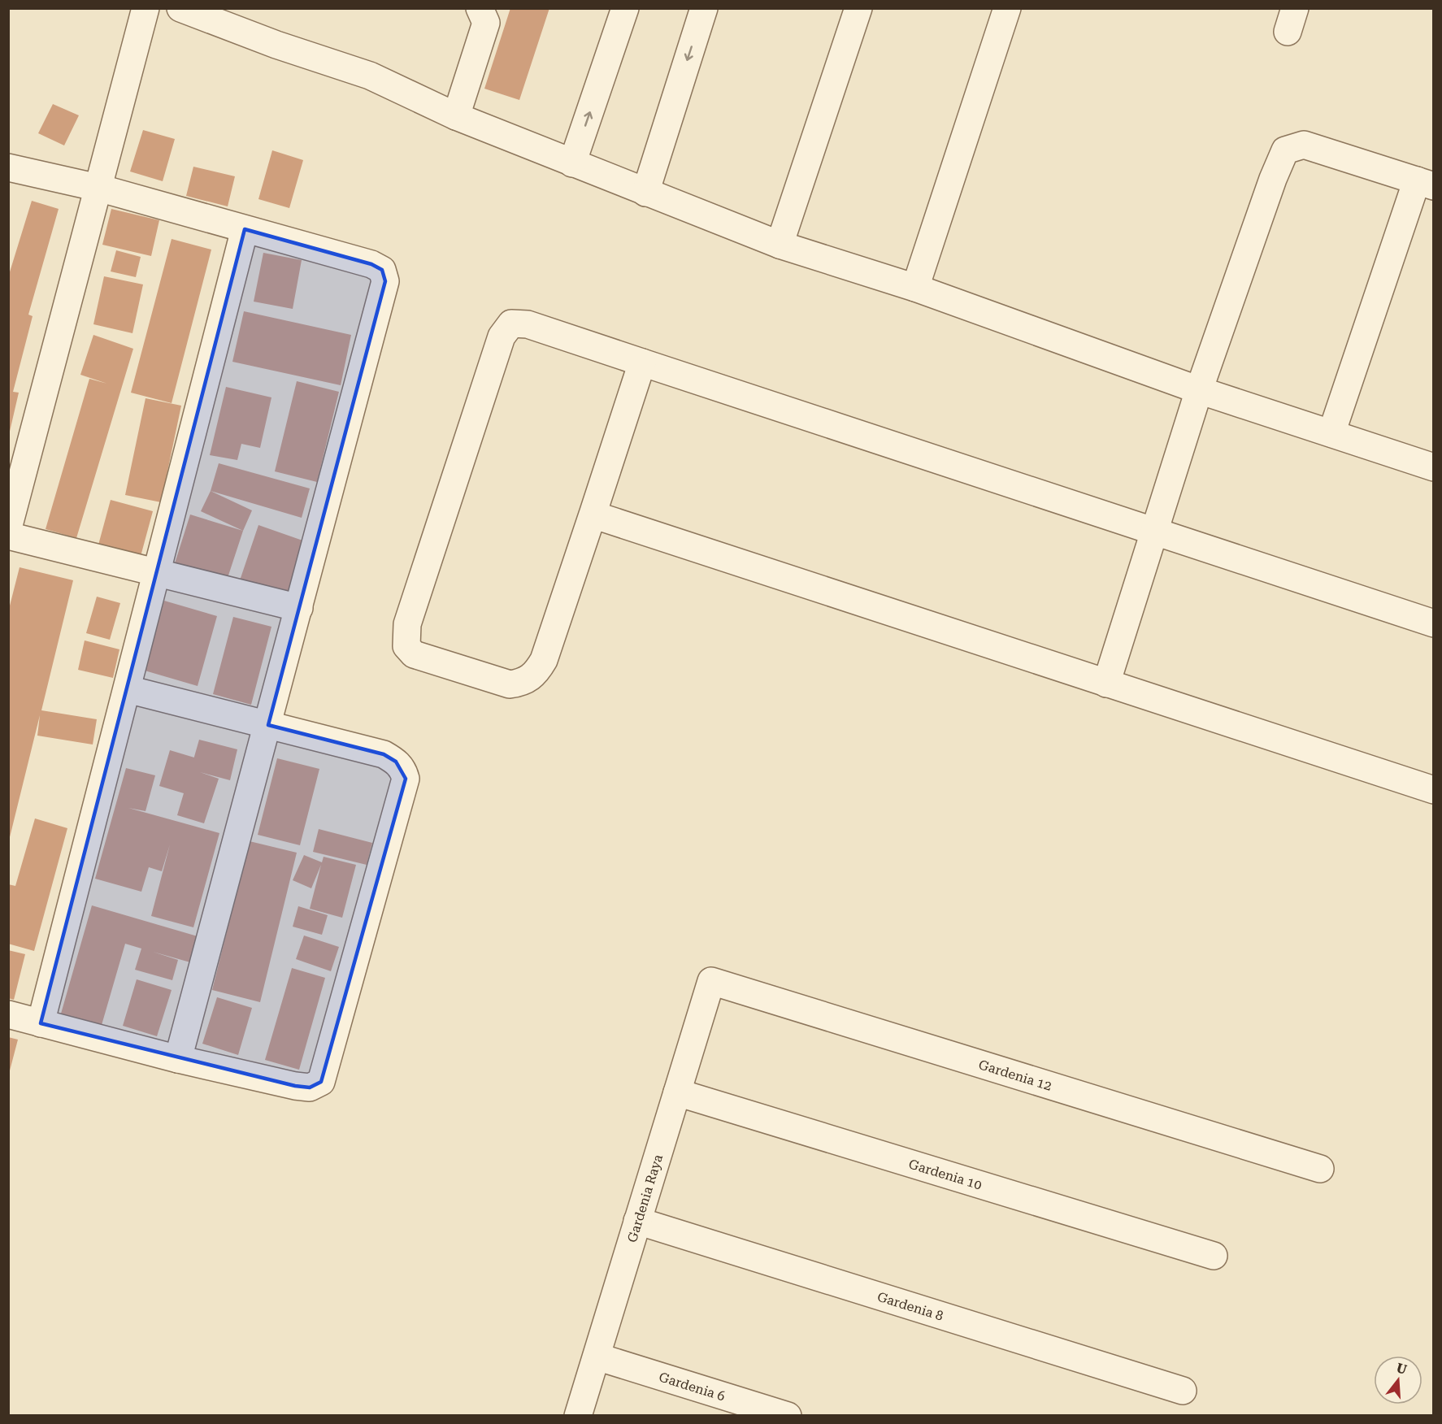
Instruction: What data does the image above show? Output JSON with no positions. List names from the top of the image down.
{
  "streets": {
    "street": [
      "Gardenia 12",
      "Gardenia 10",
      "Gardenia Raya",
      "Gardenia 8",
      "Gardenia 6"
    ]
  },
  "crossings": [
    ["Gardenia 12", "Gardenia Raya"],
    ["Gardenia 10", "Gardenia Raya"],
    ["Gardenia Raya", "Gardenia 8"],
    ["Gardenia Raya", "Gardenia 6"]
  ],
  "north": "top"
}
